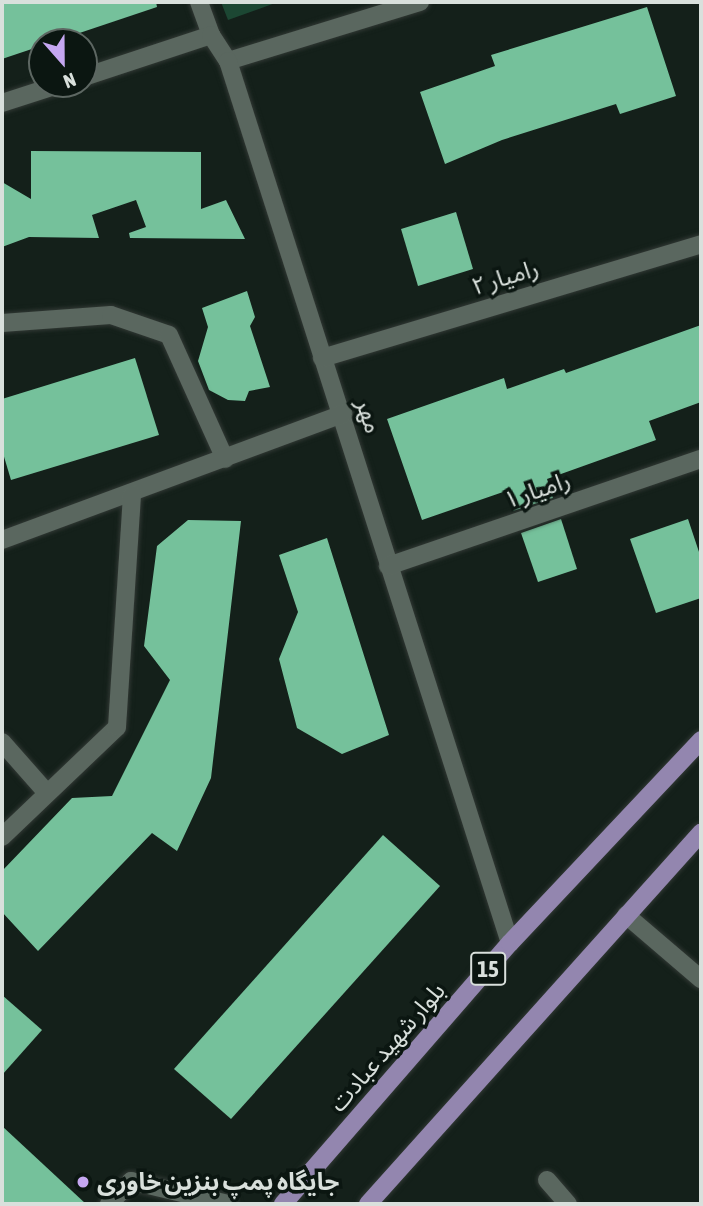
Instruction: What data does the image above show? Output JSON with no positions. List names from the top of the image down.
{
  "streets": {
    "main road": ["15", "بلوار شهید عبادت"],
    "street": ["رامیار ۲", "مهر", "رامیار ۱"]
  },
  "crossings": [
    ["رامیار ۲", "مهر"],
    ["مهر", "رامیار ۱"],
    ["مهر", "بلوار شهید عبادت"]
  ],
  "places": ["جایگاه پمپ بنزین خاوری"],
  "north": "bottom"
}
